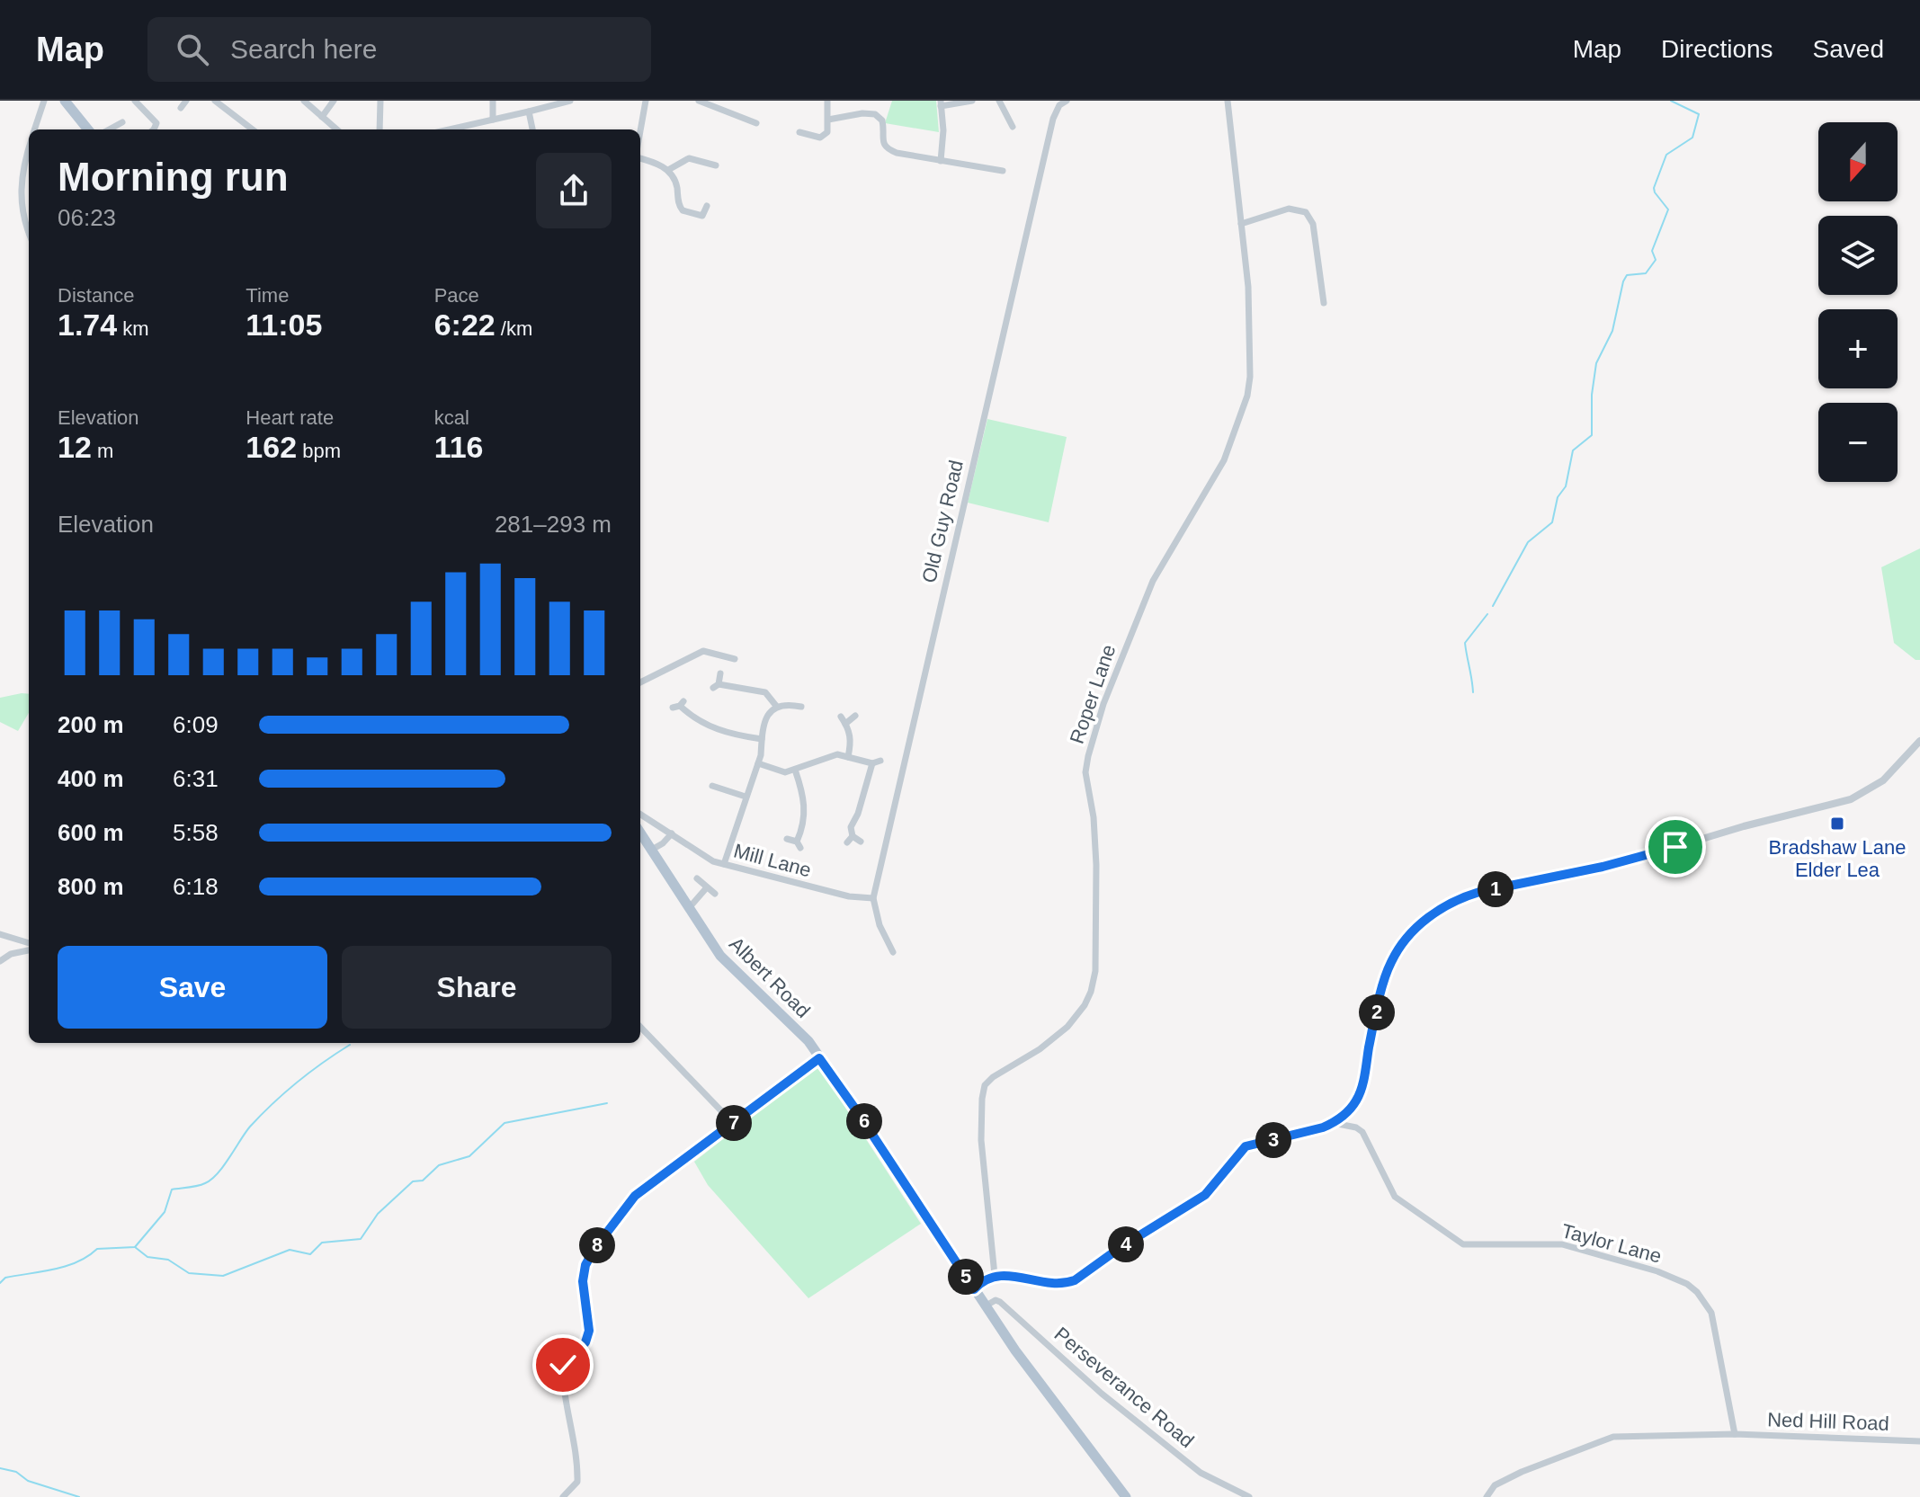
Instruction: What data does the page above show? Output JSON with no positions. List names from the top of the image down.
{
  "streets": {
    "main road": ["Albert Road"],
    "street": [
      "Old Guy Road",
      "Roper Lane",
      "Mill Lane",
      "Taylor Lane",
      "Perseverance Road",
      "Ned Hill Road"
    ]
  },
  "crossings": [
    ["Old Guy Road", "Mill Lane"],
    ["Albert Road", "Perseverance Road"],
    ["Taylor Lane", "Ned Hill Road"]
  ],
  "places": {
    "transit": ["Bradshaw Lane Elder Lea"]
  },
  "north": "bottom",
  "page": {
    "header": "Map",
    "search": "Search here",
    "nav": ["Map", "Directions", "Saved"],
    "map_buttons": ["+", "−"],
    "heading": ["Morning run", "06:23"],
    "stats": [
      ["Distance", "1.74 km"],
      ["Time", "11:05"],
      ["Pace", "6:22 /km"],
      ["Elevation", "12 m"],
      ["Heart rate", "162 bpm"],
      ["kcal", "116"]
    ],
    "chart": ["Elevation", "281–293 m"],
    "list": [
      {
        "name": "200 m",
        "note": "6:09"
      },
      {
        "name": "400 m",
        "note": "6:31"
      },
      {
        "name": "600 m",
        "note": "5:58"
      },
      {
        "name": "800 m",
        "note": "6:18"
      }
    ],
    "pins": [
      "1",
      "2",
      "6",
      "7",
      "3",
      "4",
      "8",
      "5"
    ],
    "buttons": ["Save", "Share"]
  }
}
